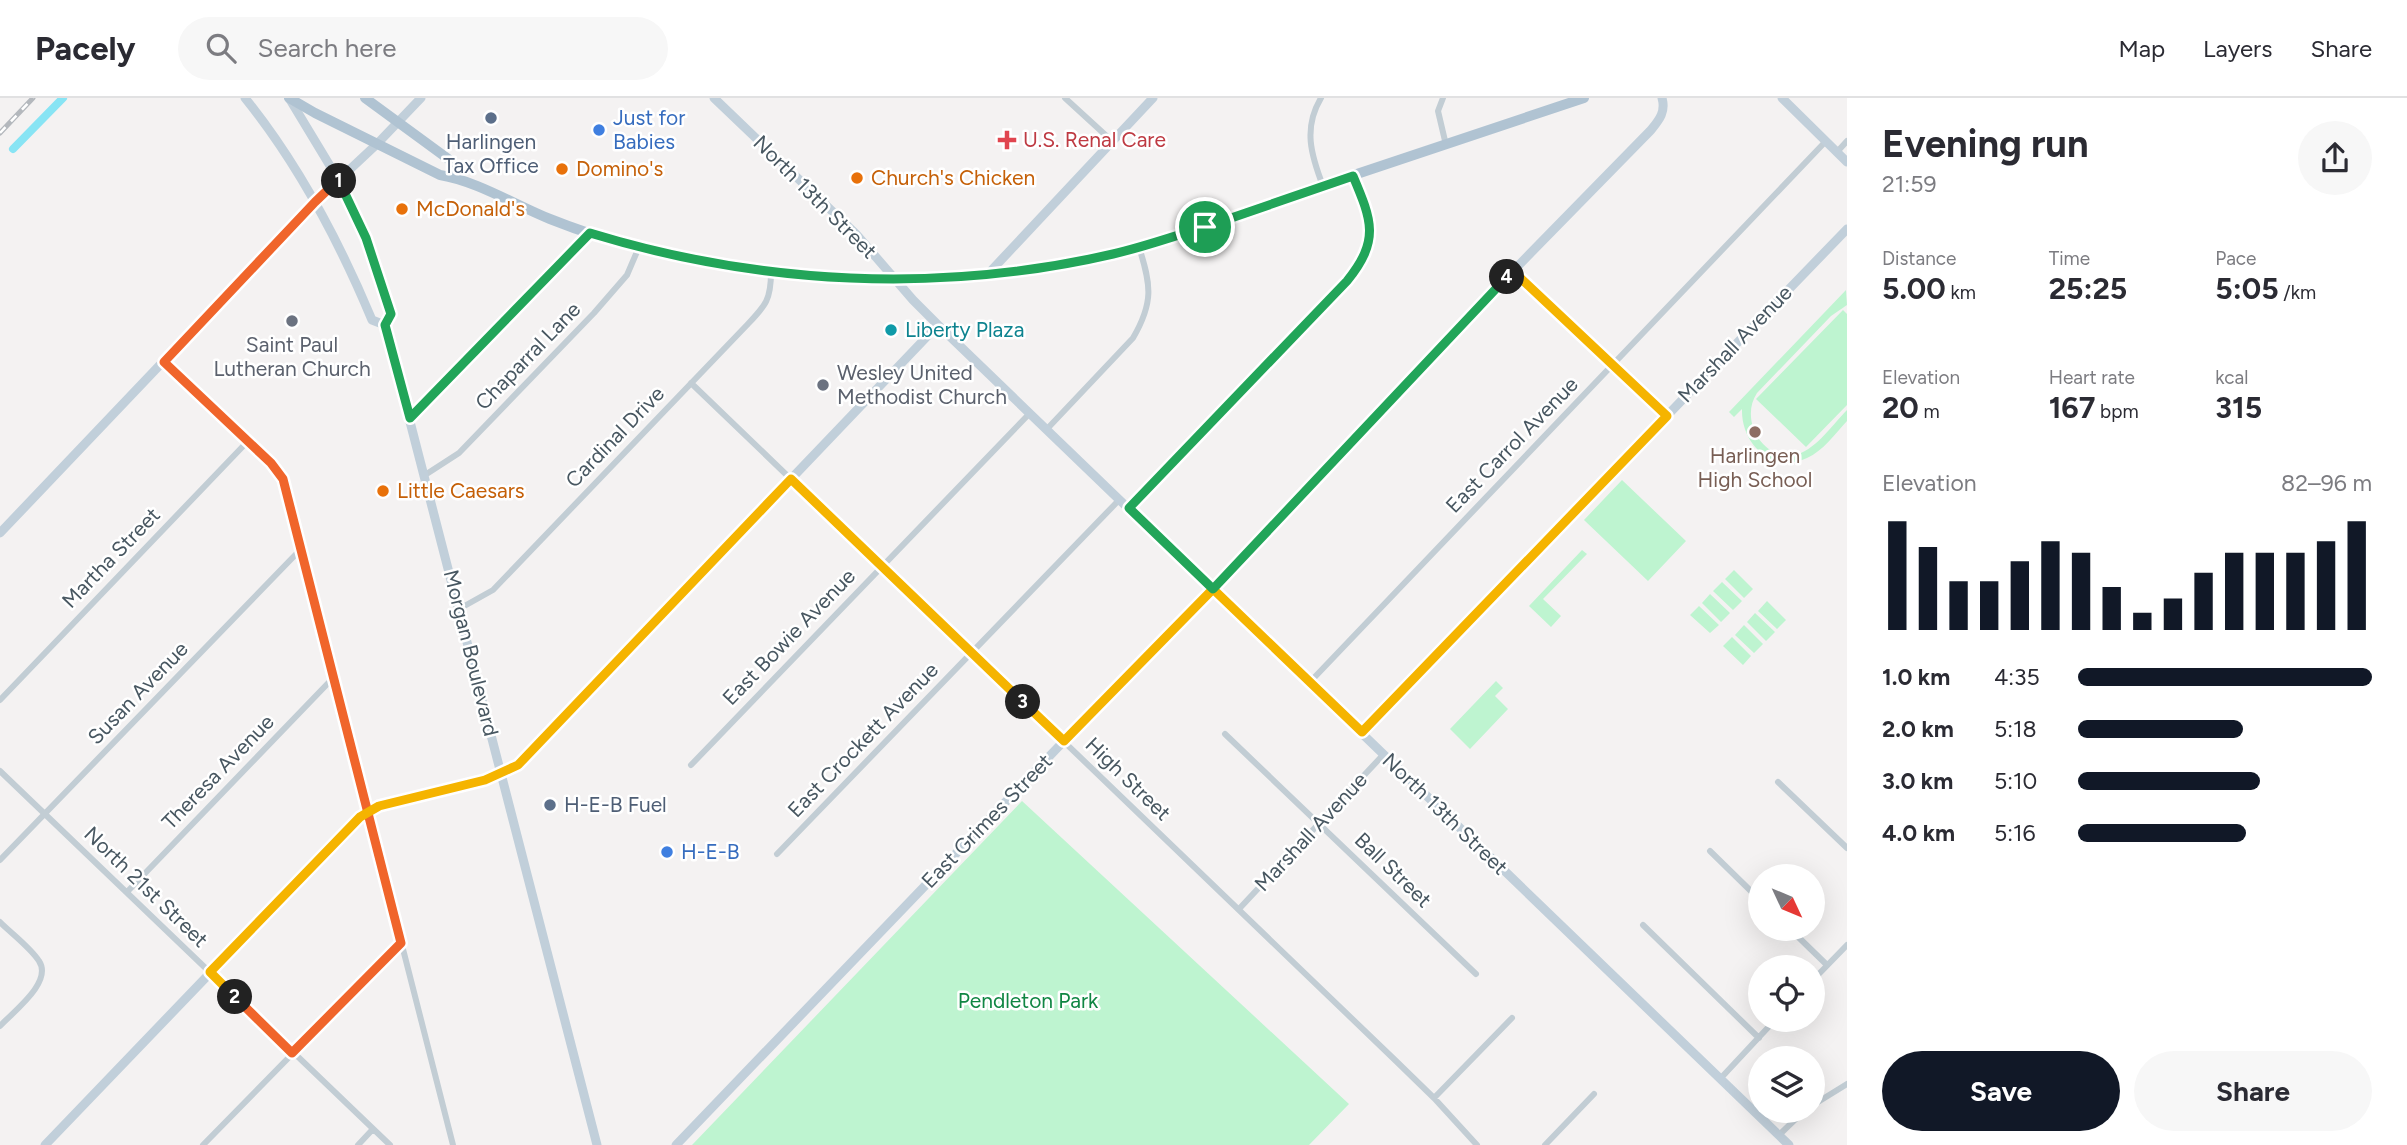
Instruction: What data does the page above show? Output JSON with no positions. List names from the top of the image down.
{
  "streets": {
    "street": [
      "North 13th Street",
      "Marshall Avenue",
      "Chaparral Lane",
      "Cardinal Drive",
      "East Carrol Avenue",
      "Martha Street",
      "East Bowie Avenue",
      "Morgan Boulevard",
      "Susan Avenue",
      "East Crockett Avenue",
      "Theresa Avenue",
      "High Street",
      "East Grimes Street",
      "Ball Street",
      "North 21st Street"
    ]
  },
  "crossings": [
    ["North 13th Street", "Marshall Avenue"],
    ["North 13th Street", "East Carrol Avenue"],
    ["North 13th Street", "East Bowie Avenue"],
    ["North 13th Street", "East Crockett Avenue"],
    ["North 13th Street", "East Grimes Street"],
    ["Marshall Avenue", "High Street"],
    ["Marshall Avenue", "Ball Street"],
    ["Chaparral Lane", "Morgan Boulevard"],
    ["Cardinal Drive", "Morgan Boulevard"],
    ["Cardinal Drive", "High Street"],
    ["East Bowie Avenue", "High Street"],
    ["Susan Avenue", "North 21st Street"],
    ["East Crockett Avenue", "High Street"],
    ["Theresa Avenue", "North 21st Street"],
    ["High Street", "East Grimes Street"]
  ],
  "parks": ["Pendleton Park"],
  "places": {
    "other": [
      "Harlingen Tax Office",
      "Just for Babies",
      "Domino's",
      "Church's Chicken",
      "McDonald's",
      "Saint Paul Lutheran Church",
      "Liberty Plaza",
      "Wesley United Methodist Church",
      "Harlingen High School",
      "Little Caesars",
      "H-E-B Fuel",
      "H-E-B"
    ],
    "health": ["U.S. Renal Care"]
  },
  "north": "bottom right",
  "page": {
    "header": "Pacely",
    "search": "Search here",
    "nav": ["Map", "Layers", "Share"],
    "heading": ["Evening run", "21:59"],
    "pins": [
      "1",
      "4",
      "3",
      "2"
    ],
    "stats": [
      ["Distance", "5.00 km"],
      ["Time", "25:25"],
      ["Pace", "5:05 /km"],
      ["Elevation", "20 m"],
      ["Heart rate", "167 bpm"],
      ["kcal", "315"]
    ],
    "chart": ["Elevation", "82–96 m"],
    "list": [
      {
        "name": "1.0 km",
        "note": "4:35"
      },
      {
        "name": "2.0 km",
        "note": "5:18"
      },
      {
        "name": "3.0 km",
        "note": "5:10"
      },
      {
        "name": "4.0 km",
        "note": "5:16"
      }
    ],
    "buttons": ["Save", "Share"]
  }
}
